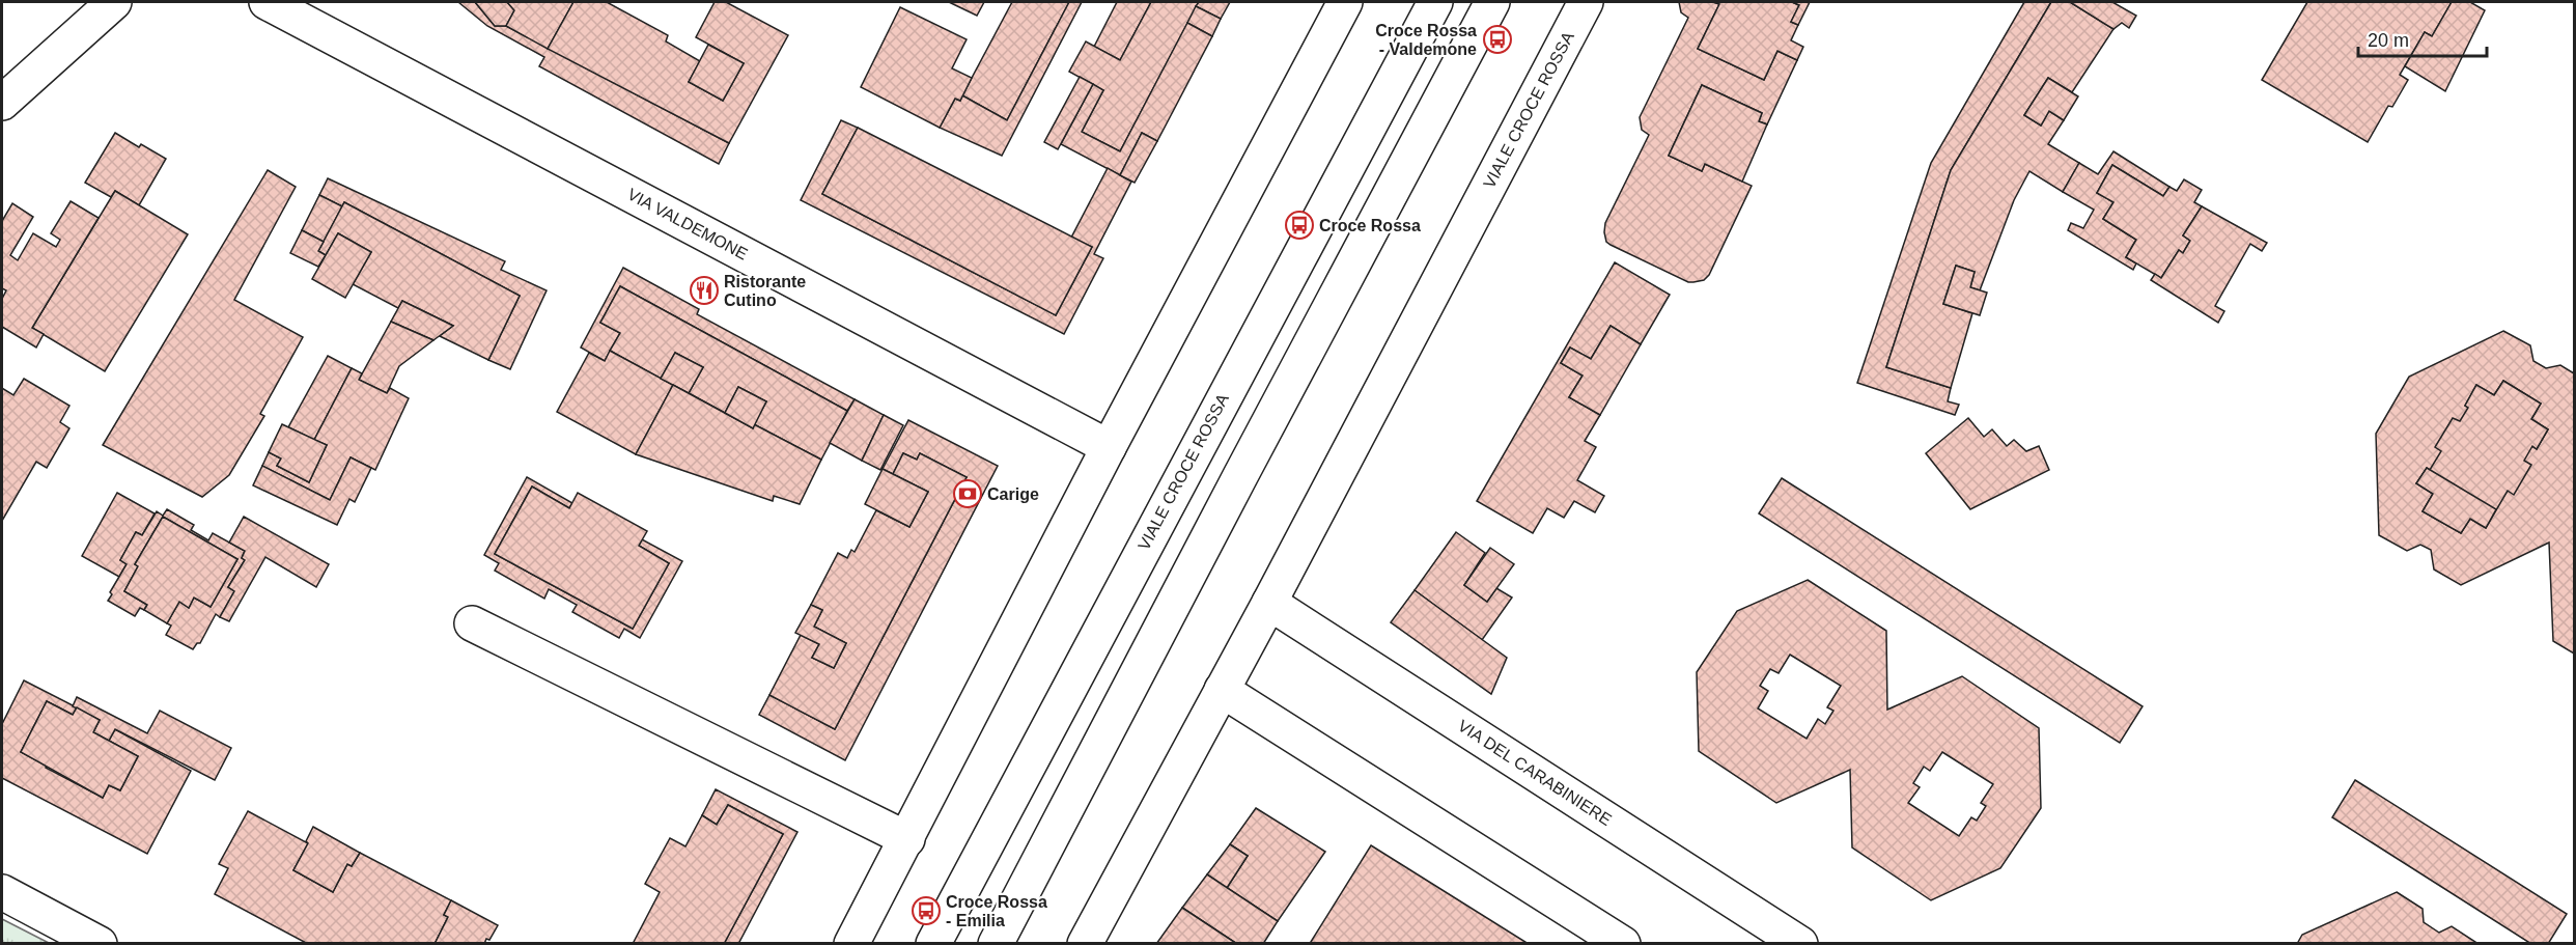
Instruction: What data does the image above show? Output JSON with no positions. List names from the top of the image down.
{
  "streets": {
    "street": ["VIALE CROCE ROSSA", "VIA VALDEMONE", "VIA DEL CARABINIERE"]
  },
  "crossings": [
    ["VIALE CROCE ROSSA", "VIA DEL CARABINIERE"]
  ],
  "places": {
    "bus stop": ["Croce Rossa - Valdemone", "Croce Rossa", "Croce Rossa - Emilia"],
    "restaurant": ["Ristorante Cutino"],
    "bank": ["Carige"]
  },
  "scale_bar": "20 m"
}
